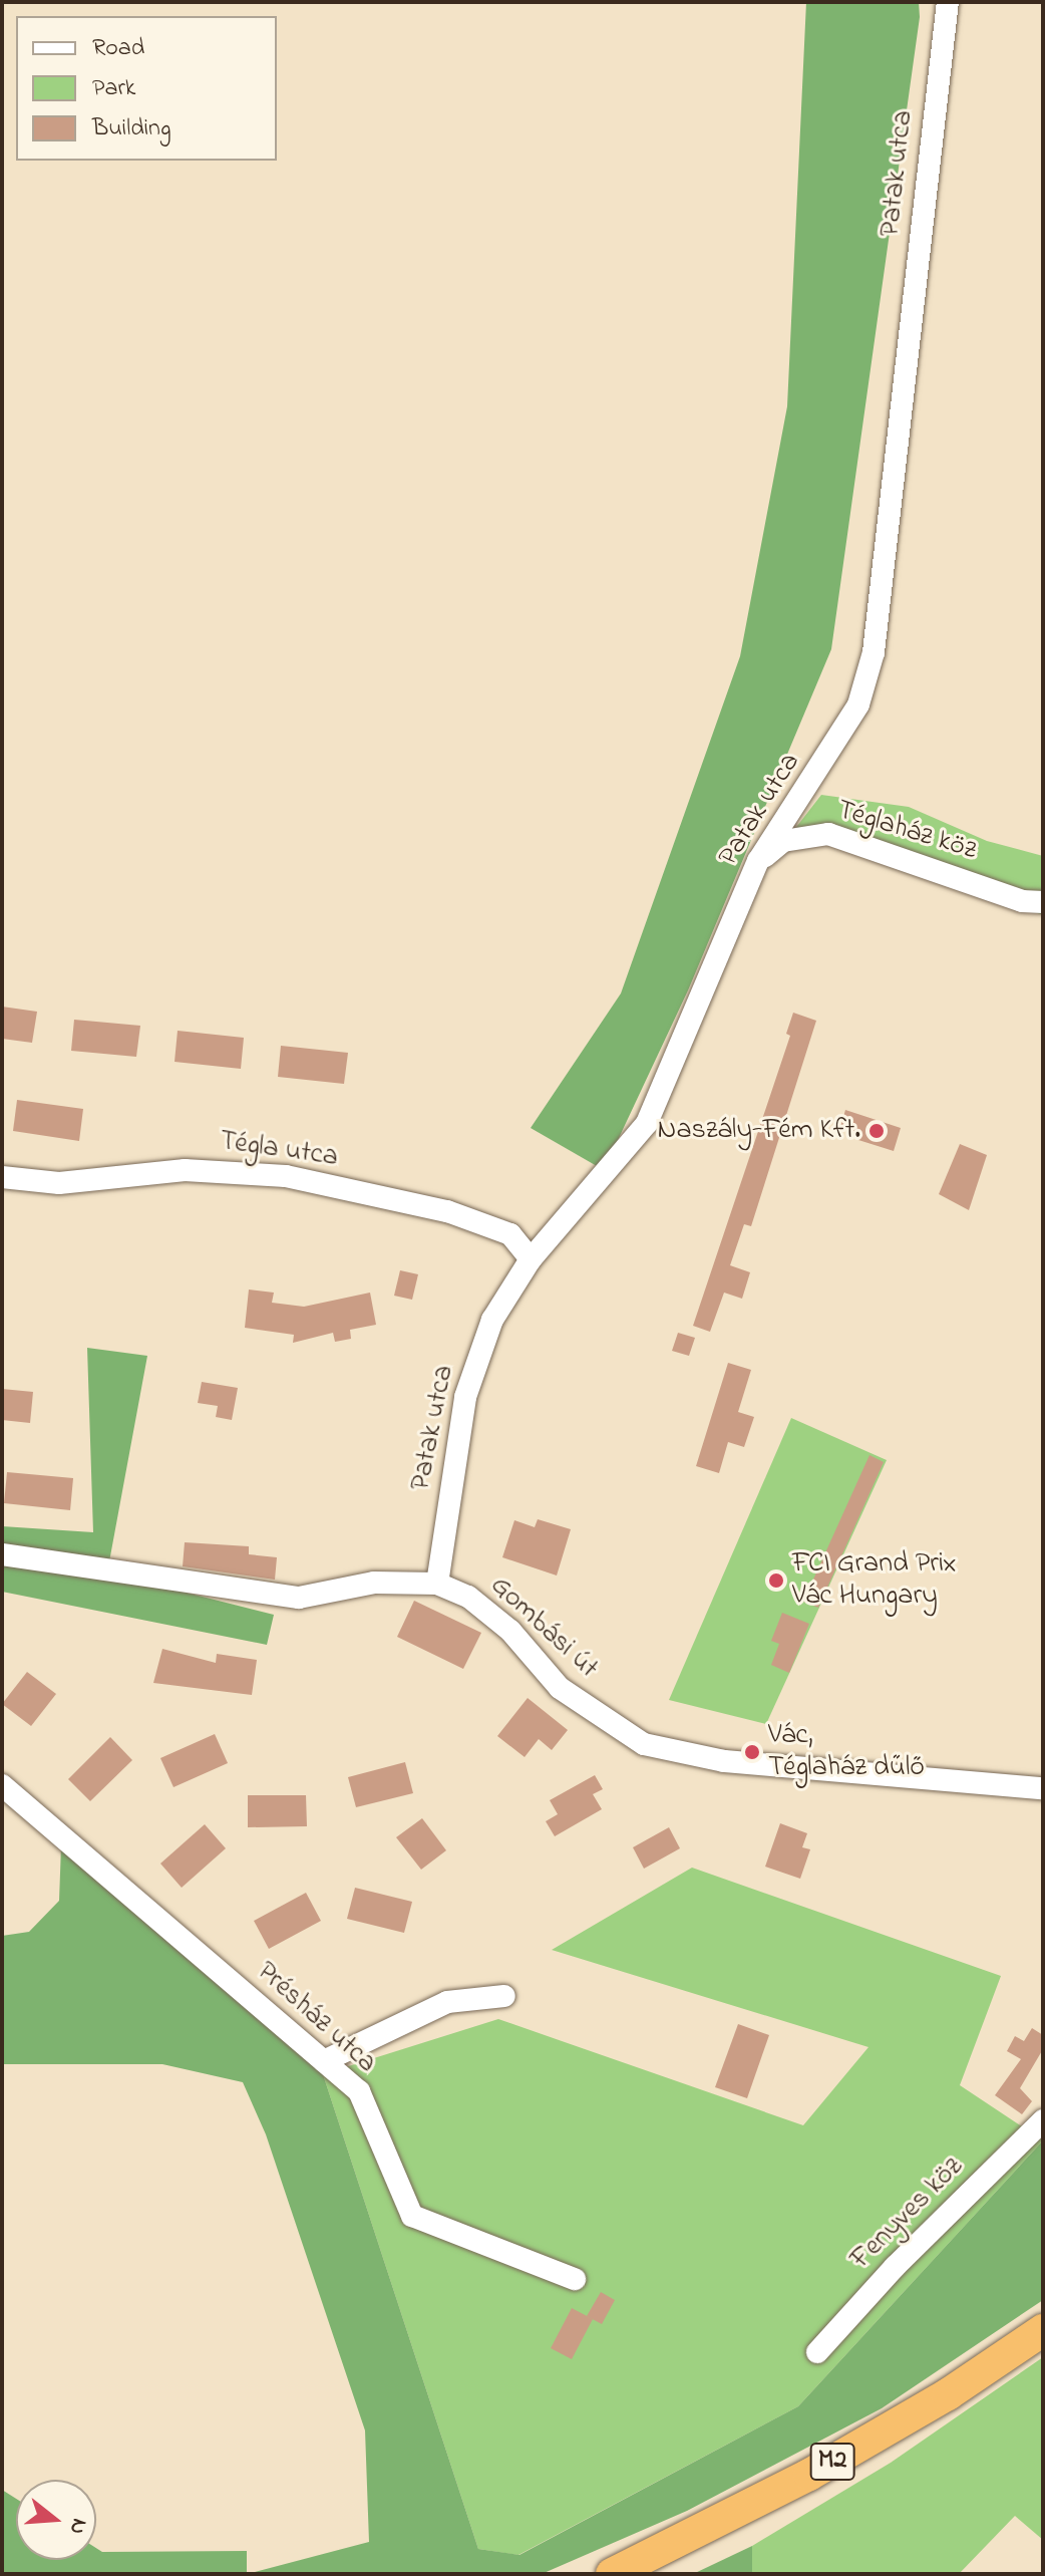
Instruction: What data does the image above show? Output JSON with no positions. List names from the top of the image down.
{
  "streets": {
    "highway": ["M2"],
    "street": [
      "Patak utca",
      "Téglaház köz",
      "Tégla utca",
      "Gombási út",
      "Présház utca",
      "Fenyves köz"
    ]
  },
  "crossings": [
    ["Patak utca", "Téglaház köz"],
    ["Patak utca", "Tégla utca"],
    ["Patak utca", "Gombási út"]
  ],
  "places": ["Naszály-Fém Kft.", "FCI Grand Prix Vác Hungary", "Vác, Téglaház dűlő"],
  "legend": ["Road", "Park", "Building"],
  "north": "right"
}
